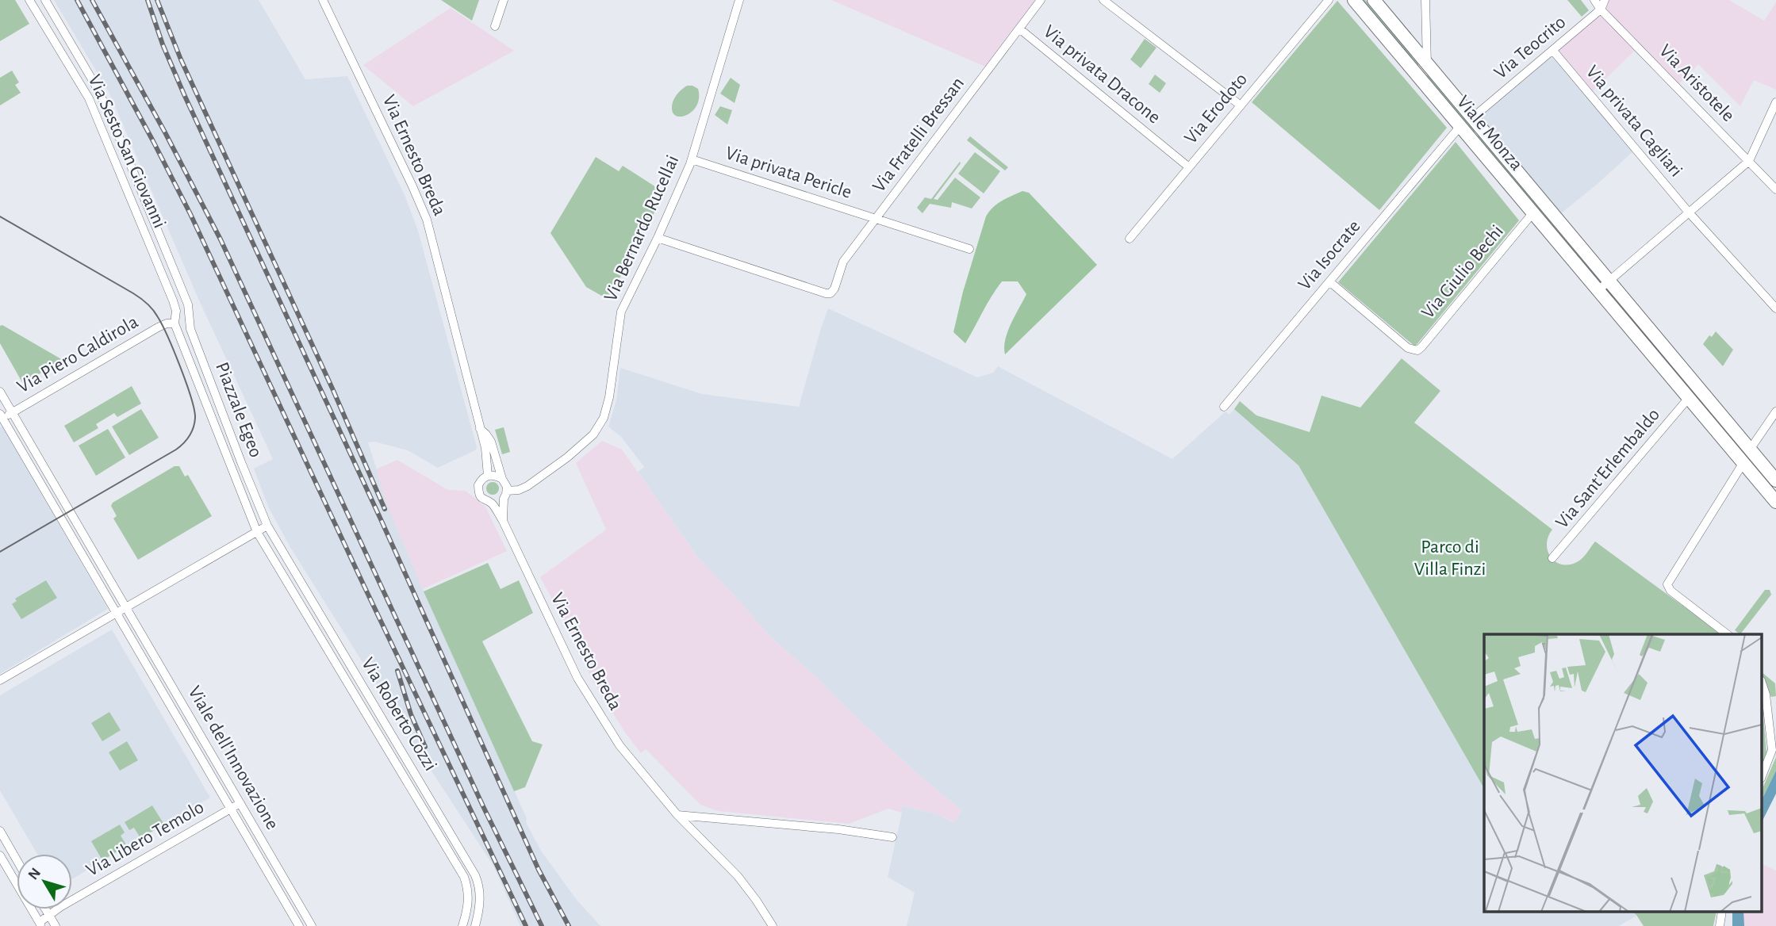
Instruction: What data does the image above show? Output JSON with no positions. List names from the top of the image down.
{
  "streets": {
    "main road": ["Viale Monza"],
    "street": [
      "Via Teocrito",
      "Via privata Dracone",
      "Via Aristotele",
      "Via Erodoto",
      "Via privata Cagliari",
      "Via Fratelli Bressan",
      "Via Sesto San Giovanni",
      "Via Ernesto Breda",
      "Via privata Pericle",
      "Via Bernardo Rucellai",
      "Via Isocrate",
      "Via Giulio Bechi",
      "Via Piero Caldirola",
      "Piazzale Egeo",
      "Via Sant'Erlembaldo",
      "Via Roberto Cozzi",
      "Viale dell'Innovazione",
      "Via Libero Temolo"
    ]
  },
  "crossings": [
    ["Via Teocrito", "Via Aristotele"],
    ["Via Teocrito", "Via privata Cagliari"],
    ["Via Teocrito", "Viale Monza"],
    ["Via privata Dracone", "Via Erodoto"],
    ["Via privata Dracone", "Via Fratelli Bressan"],
    ["Viale Monza", "Via Isocrate"],
    ["Viale Monza", "Via Giulio Bechi"],
    ["Viale Monza", "Via Sant'Erlembaldo"],
    ["Via Fratelli Bressan", "Via privata Pericle"],
    ["Via Fratelli Bressan", "Via Bernardo Rucellai"],
    ["Via Sesto San Giovanni", "Via Piero Caldirola"],
    ["Via Sesto San Giovanni", "Piazzale Egeo"],
    ["Via Ernesto Breda", "Via Bernardo Rucellai"],
    ["Via privata Pericle", "Via Bernardo Rucellai"],
    ["Via Isocrate", "Via Giulio Bechi"],
    ["Via Piero Caldirola", "Piazzale Egeo"],
    ["Via Piero Caldirola", "Viale dell'Innovazione"],
    ["Piazzale Egeo", "Via Roberto Cozzi"],
    ["Viale dell'Innovazione", "Via Libero Temolo"]
  ],
  "parks": ["Parco di Villa Finzi"],
  "north": "top left"
}
